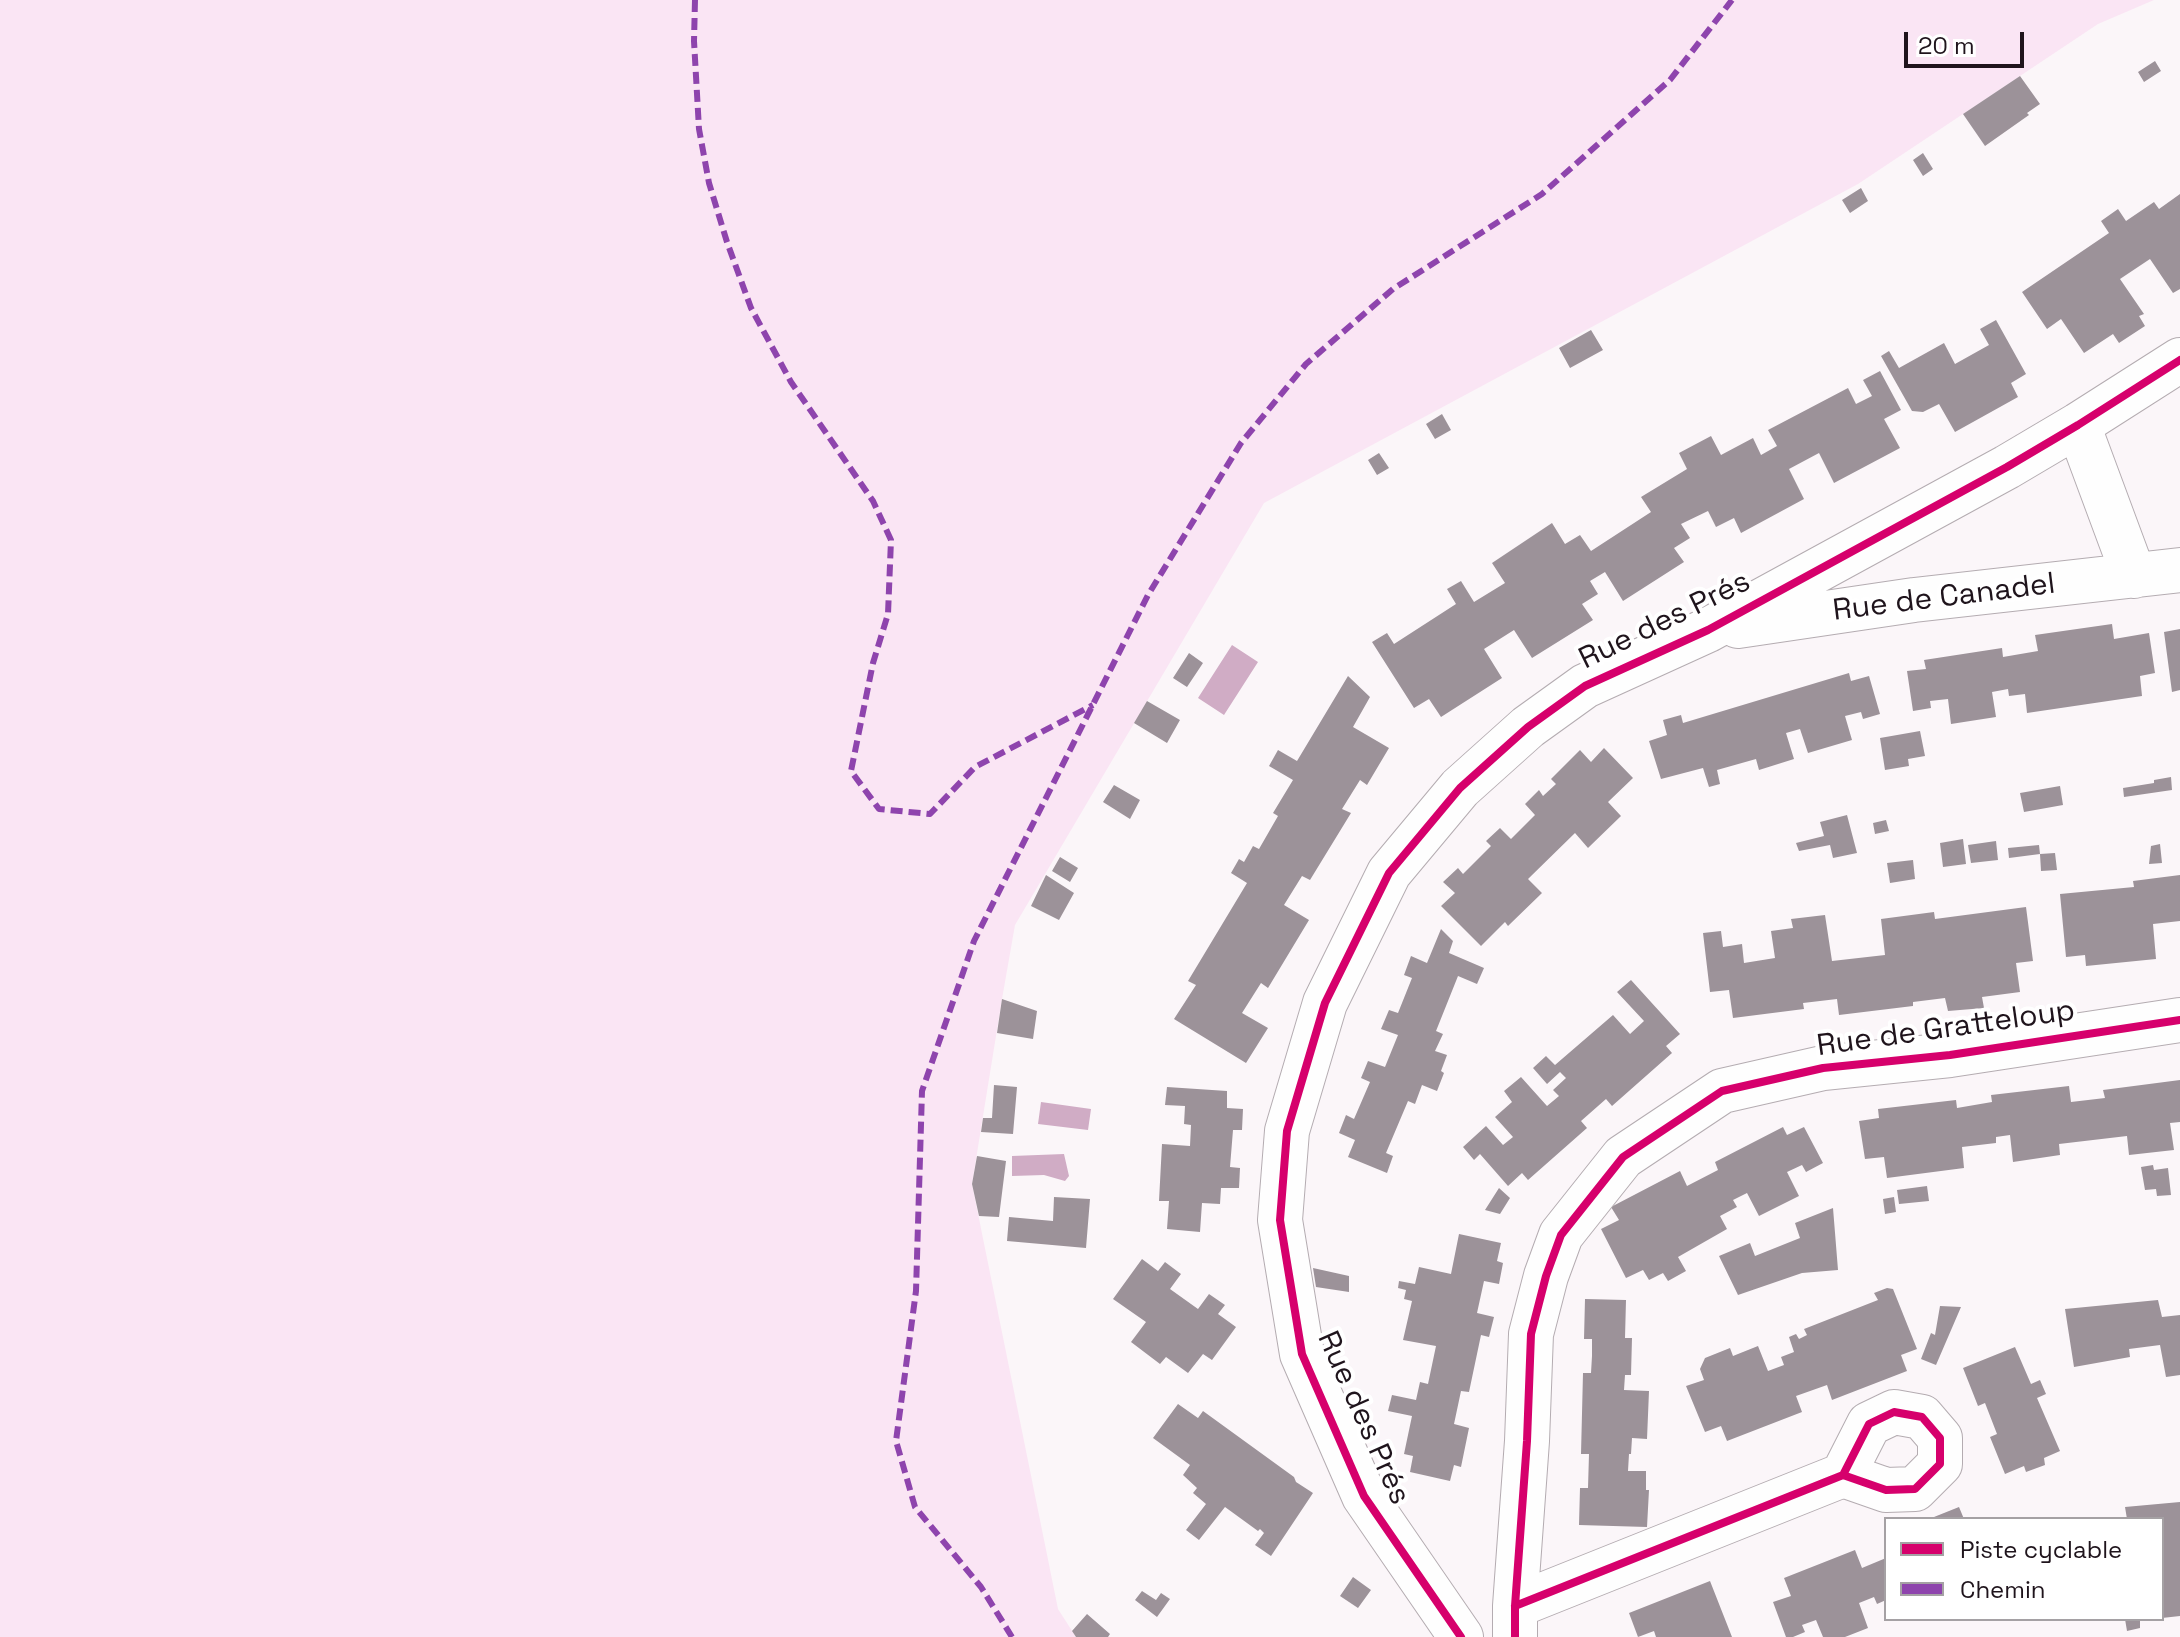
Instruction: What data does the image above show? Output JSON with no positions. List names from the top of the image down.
{
  "streets": {
    "street": ["Rue de Canadel", "Rue des Prés", "Rue de Gratteloup"]
  },
  "crossings": [
    ["Rue de Canadel", "Rue des Prés"]
  ],
  "legend": ["Piste cyclable", "Chemin"],
  "scale_bar": "20 m"
}
